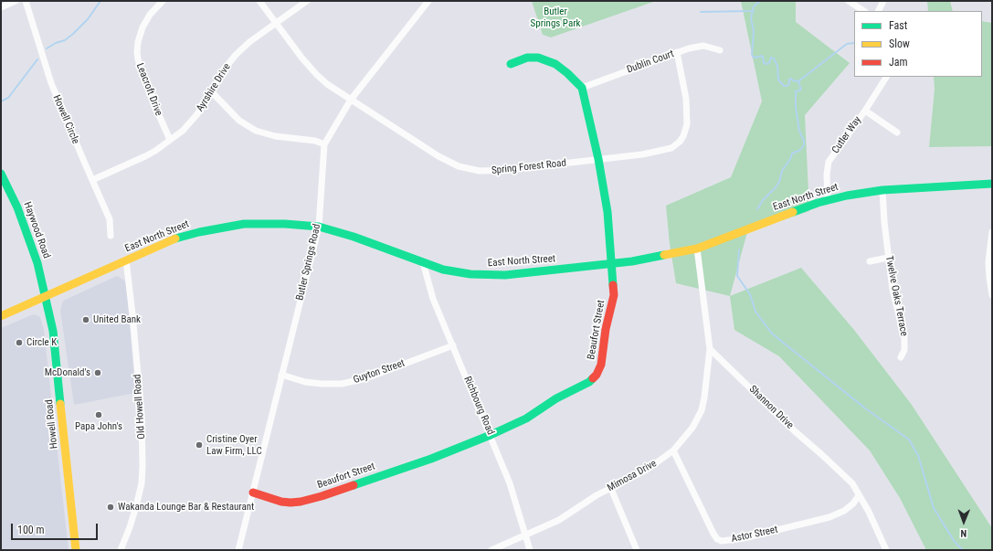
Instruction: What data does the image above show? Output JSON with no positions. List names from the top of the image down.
{
  "streets": {
    "main road": [
      "East North Street",
      "Haywood Road",
      "Beaufort Street",
      "Howell Road"
    ],
    "street": [
      "Dublin Court",
      "Ayrshire Drive",
      "Leacroft Drive",
      "Howell Circle",
      "Cutler Way",
      "Spring Forest Road",
      "Butler Springs Road",
      "Twelve Oaks Terrace",
      "Guyton Street",
      "Richbourg Road",
      "Old Howell Road",
      "Shannon Drive",
      "Mimosa Drive",
      "Astor Street"
    ]
  },
  "crossings": [
    ["Dublin Court", "Spring Forest Road"],
    ["Dublin Court", "Beaufort Street"],
    ["Ayrshire Drive", "Leacroft Drive"],
    ["Ayrshire Drive", "Howell Circle"],
    ["Ayrshire Drive", "Spring Forest Road"],
    ["Cutler Way", "East North Street"],
    ["Spring Forest Road", "Butler Springs Road"],
    ["Spring Forest Road", "Beaufort Street"],
    ["East North Street", "Haywood Road"],
    ["East North Street", "Butler Springs Road"],
    ["East North Street", "Twelve Oaks Terrace"],
    ["East North Street", "Beaufort Street"],
    ["East North Street", "Richbourg Road"],
    ["East North Street", "Old Howell Road"],
    ["East North Street", "Howell Road"],
    ["Haywood Road", "Howell Road"],
    ["Butler Springs Road", "Beaufort Street"],
    ["Butler Springs Road", "Guyton Street"],
    ["Beaufort Street", "Richbourg Road"],
    ["Guyton Street", "Richbourg Road"],
    ["Richbourg Road", "Mimosa Drive"],
    ["Shannon Drive", "Mimosa Drive"],
    ["Shannon Drive", "Astor Street"],
    ["Mimosa Drive", "Astor Street"]
  ],
  "parks": ["Butler Springs Park"],
  "places": [
    "United Bank",
    "Circle K",
    "McDonald's",
    "Papa John's",
    "Cristine Oyer Law Firm, LLC",
    "Wakanda Lounge Bar & Restaurant"
  ],
  "legend": ["Fast", "Slow", "Jam"],
  "scale_bar": "100 m",
  "north": "bottom"
}
